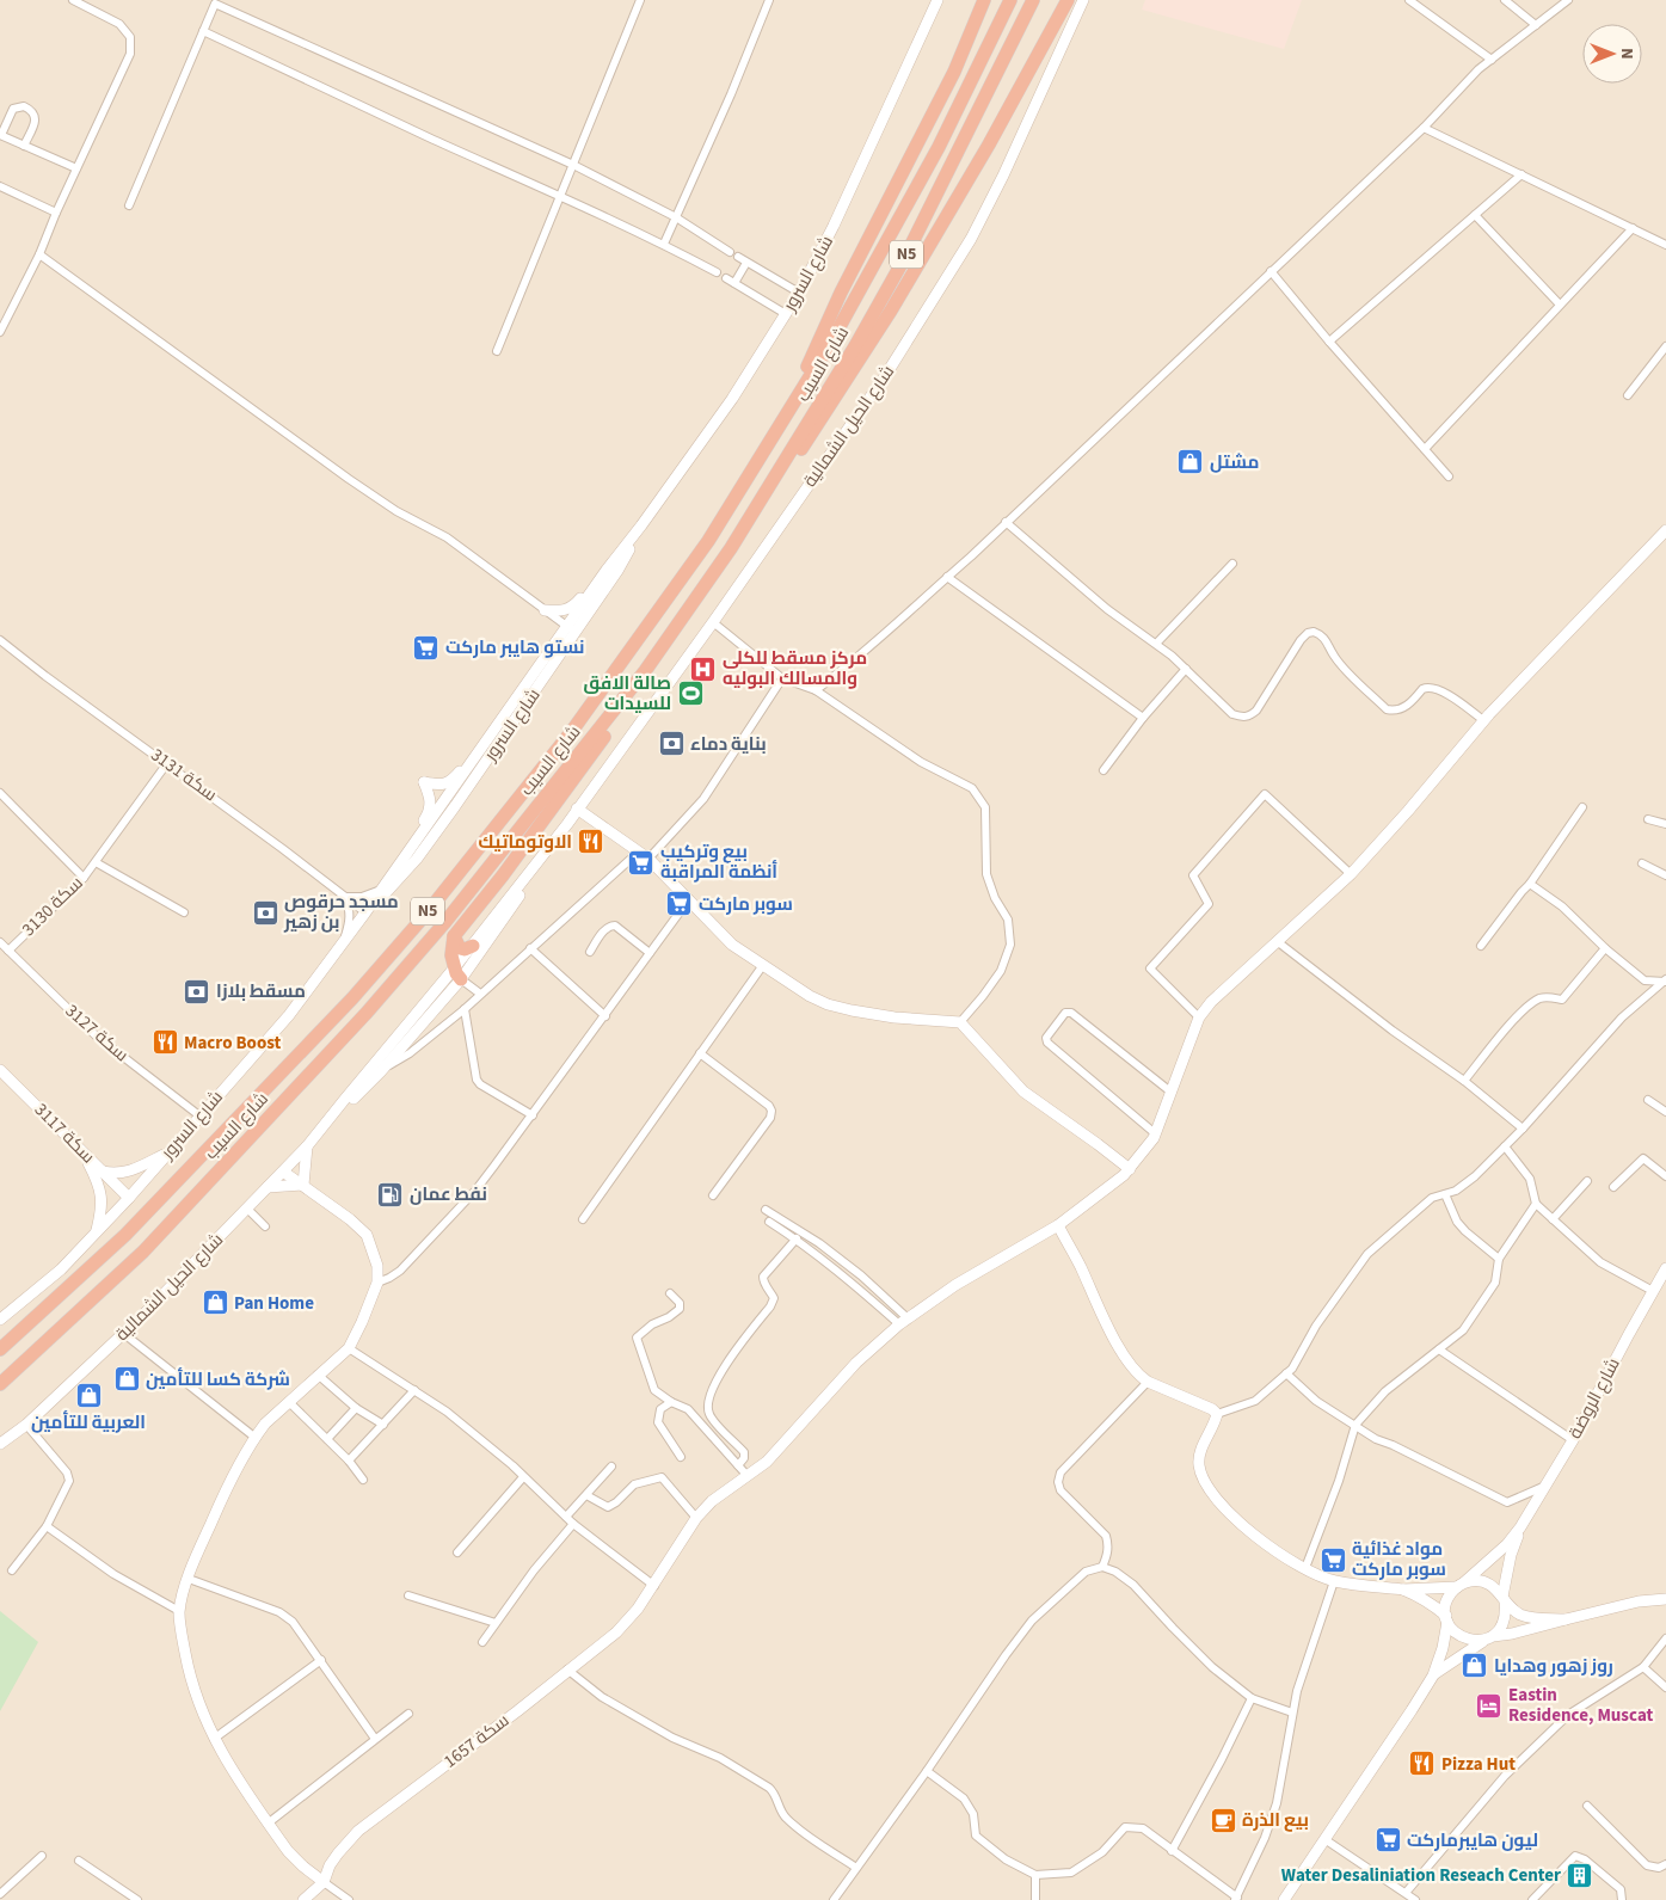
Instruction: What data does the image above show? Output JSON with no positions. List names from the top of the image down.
{
  "streets": {
    "highway": ["N5", "شارع السيب"],
    "street": [
      "شارع السرور",
      "شارع الحيل الشمالية",
      "سكة 3131",
      "سكة 3130",
      "سكة 3127",
      "سكة 3117",
      "شارع الروضة",
      "سكة 1657"
    ]
  },
  "crossings": [
    ["شارع السرور", "سكة 3131"],
    ["شارع السرور", "سكة 3127"],
    ["شارع السرور", "سكة 3117"],
    ["سكة 3131", "سكة 3130"],
    ["سكة 3130", "سكة 3127"]
  ],
  "places": {
    "shop": [
      "مشتل",
      "Pan Home",
      "شركة كسا للتأمين",
      "العربية للتأمين",
      "روز زهور وهدايا"
    ],
    "supermarket": [
      "نستو هايبر ماركت",
      "بيع وتركيب أنظمة المراقبة",
      "سوبر ماركت",
      "مواد غذائية سوبر ماركت",
      "ليون هايبرماركت"
    ],
    "hospital": ["مركز مسقط للكلى والمسالك البوليه"],
    "sports": ["صالة الافق للسيدات"],
    "bank": ["بناية دماء", "مسجد حرقوص بن زهير", "مسقط بلازا"],
    "restaurant": ["الاوتوماتيك", "Macro Boost", "Pizza Hut"],
    "fuel station": ["نفط عمان"],
    "hotel": ["Eastin Residence, Muscat"],
    "cafe": ["بيع الذرة"],
    "building": ["Water Desaliniation Reseach Center"]
  },
  "north": "right"
}
